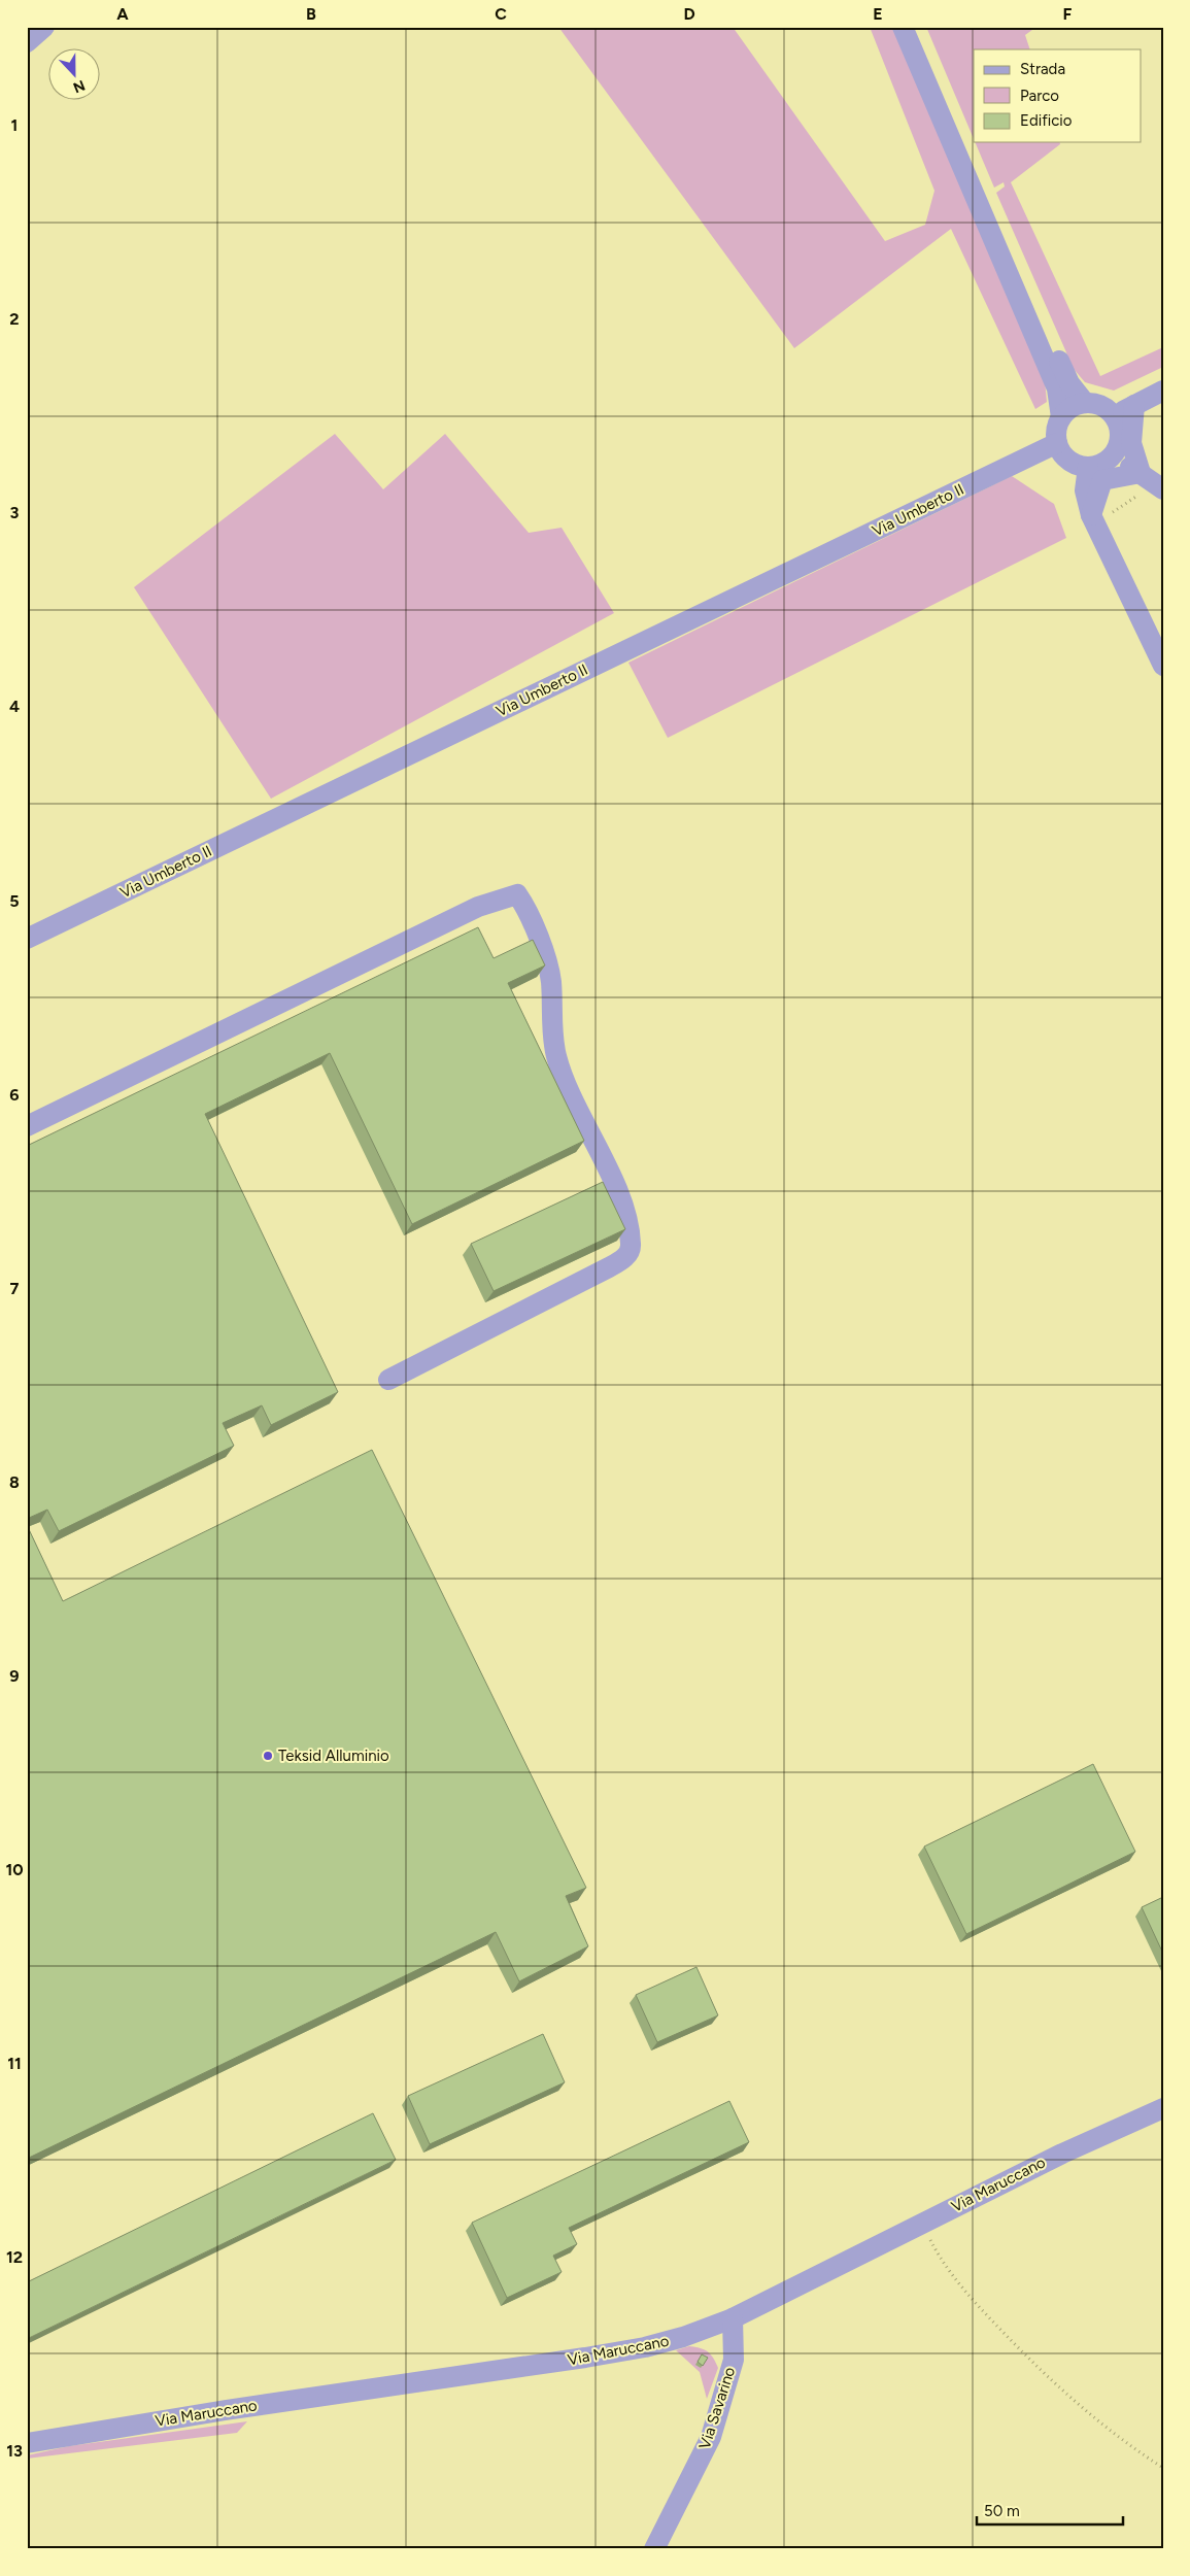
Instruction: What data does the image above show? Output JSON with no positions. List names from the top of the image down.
{
  "streets": {
    "street": ["Via Umberto II", "Via Maruccano", "Via Savarino"]
  },
  "crossings": [
    ["Via Maruccano", "Via Savarino"]
  ],
  "places": ["Teksid Alluminio"],
  "legend": ["Strada", "Parco", "Edificio"],
  "scale_bar": "50 m",
  "north": "bottom",
  "grid": {
    "columns": [
      "A",
      "B",
      "C",
      "D",
      "E",
      "F"
    ],
    "rows": [
      "1",
      "2",
      "3",
      "4",
      "5",
      "6",
      "7",
      "8",
      "9",
      "10",
      "11",
      "12",
      "13"
    ]
  }
}
